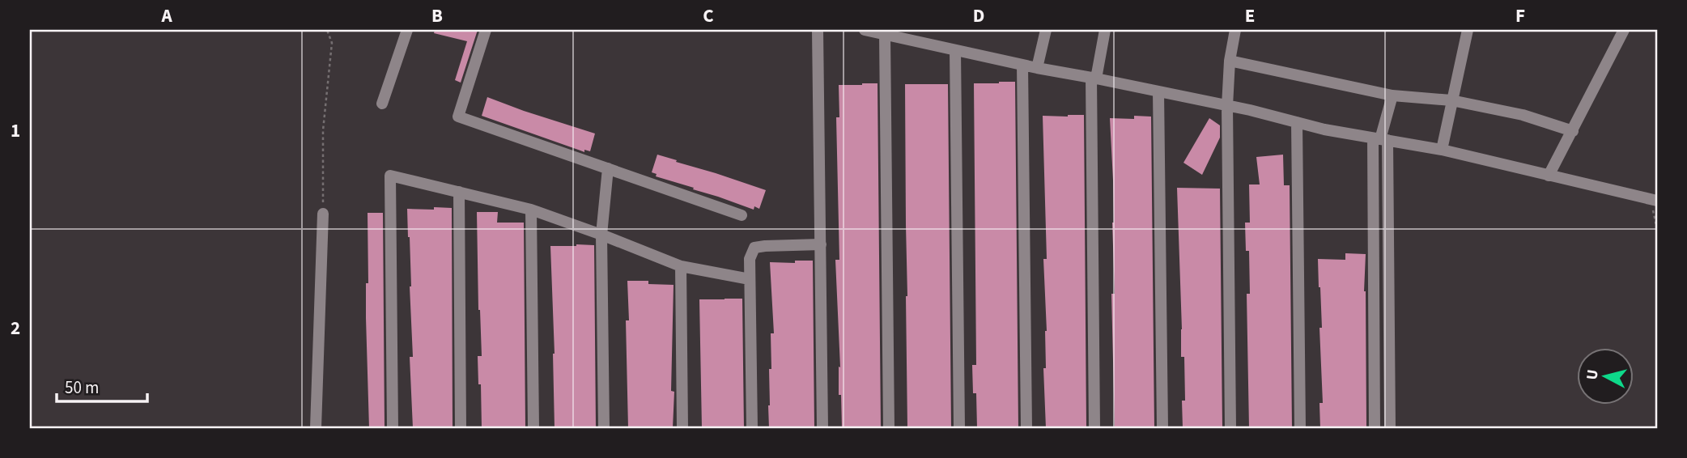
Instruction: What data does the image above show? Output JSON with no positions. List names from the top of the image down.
{
  "scale_bar": "50 m",
  "north": "left",
  "grid": {
    "columns": [
      "A",
      "B",
      "C",
      "D",
      "E",
      "F"
    ],
    "rows": ["1", "2"]
  }
}
